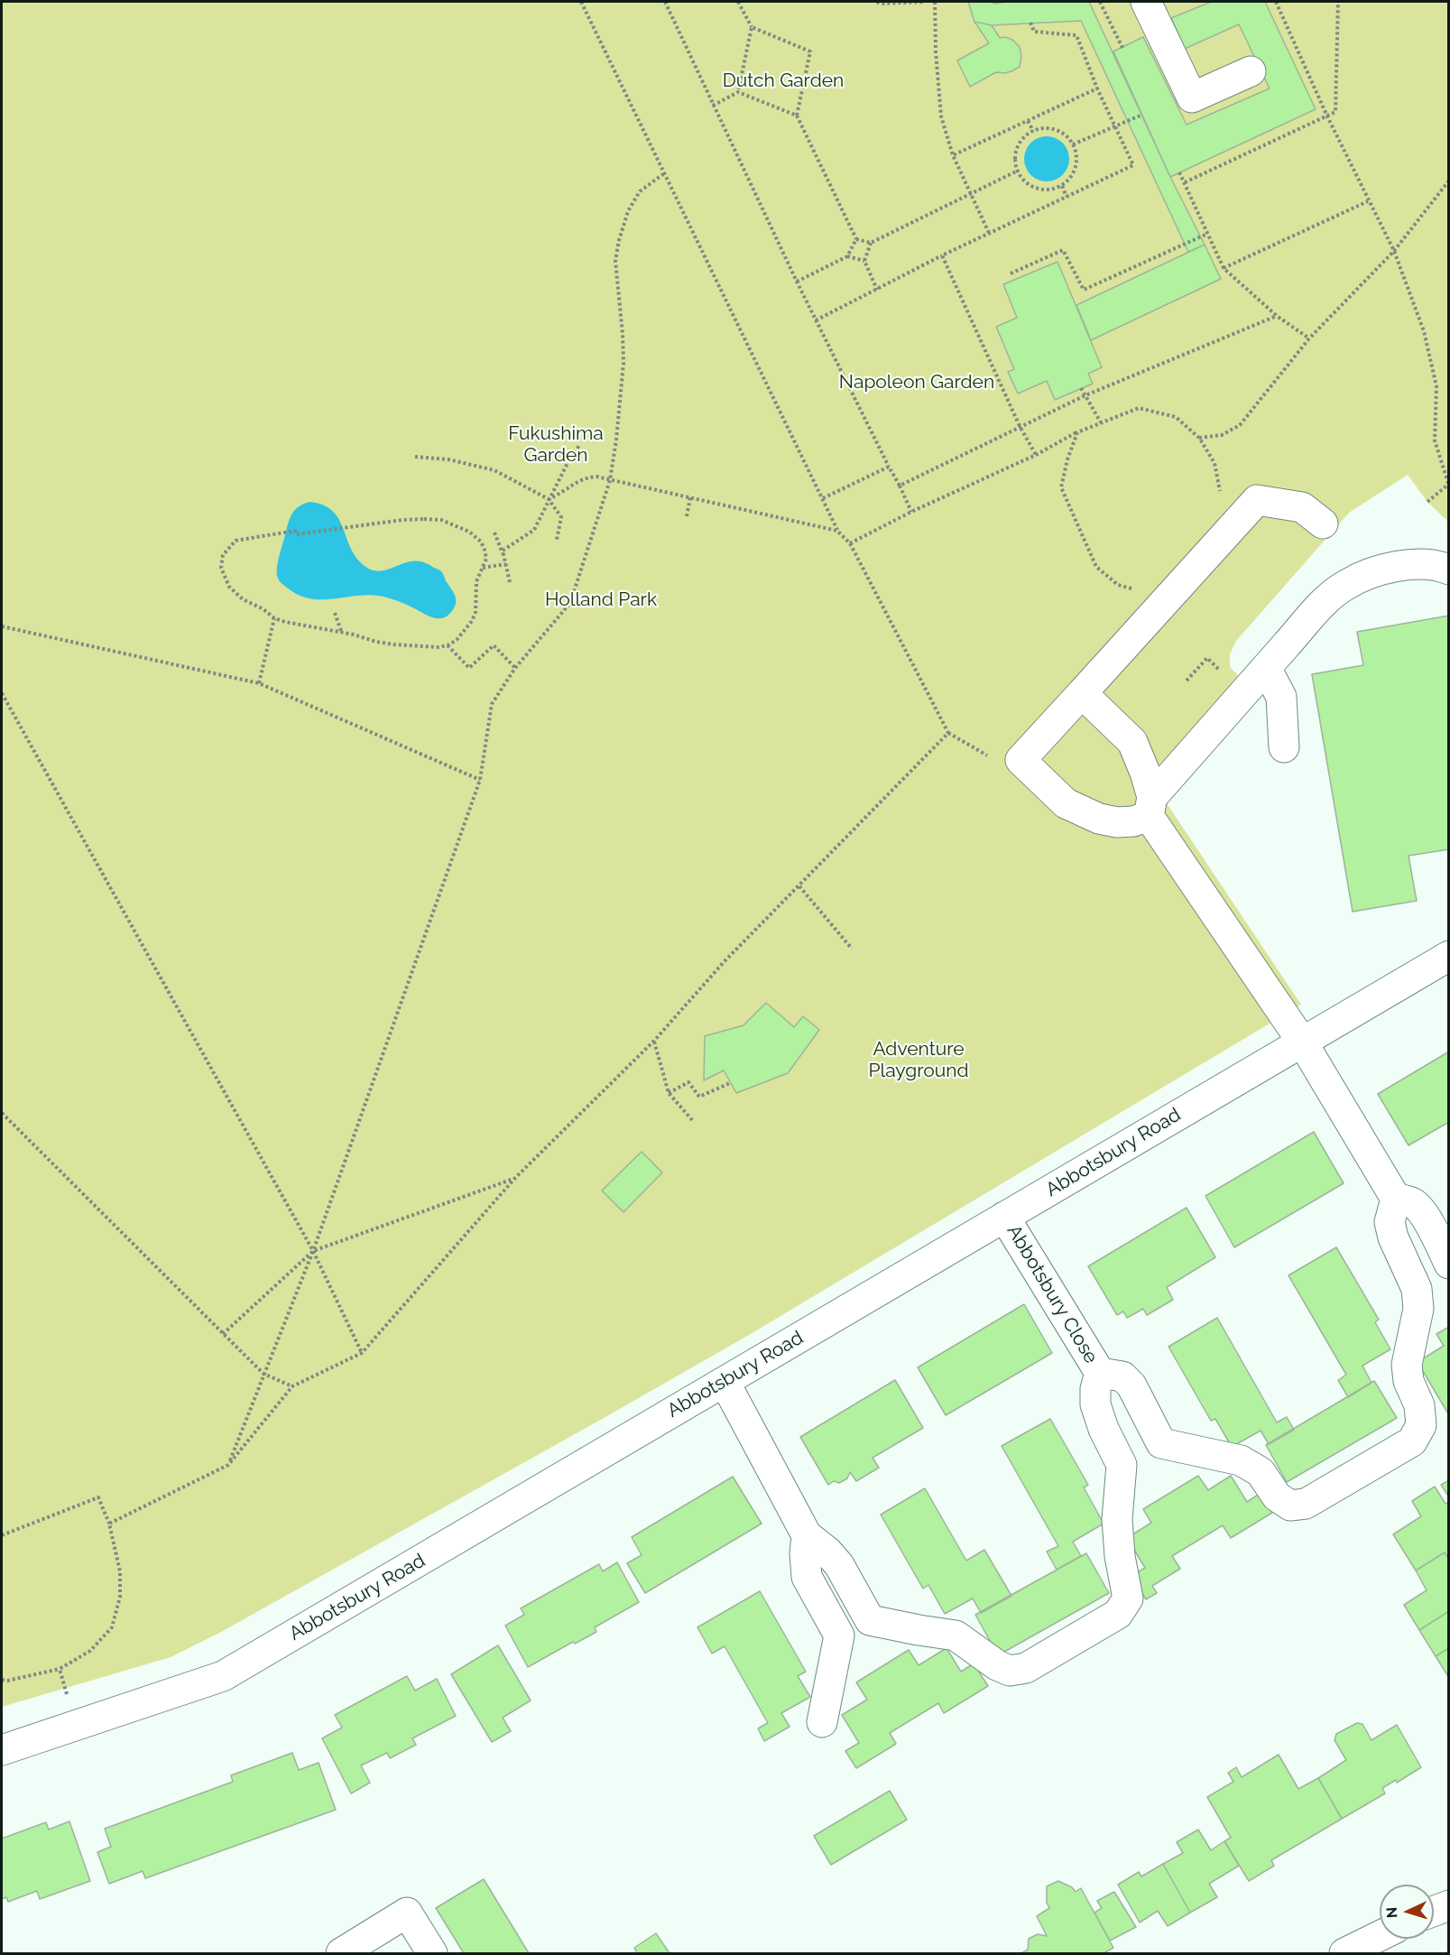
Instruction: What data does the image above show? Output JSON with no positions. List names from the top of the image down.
{
  "streets": {
    "street": ["Abbotsbury Road", "Abbotsbury Close"]
  },
  "crossings": [
    ["Abbotsbury Road", "Abbotsbury Close"]
  ],
  "parks": [
    "Dutch Garden",
    "Napoleon Garden",
    "Fukushima Garden",
    "Holland Park",
    "Adventure Playground"
  ],
  "north": "left"
}
